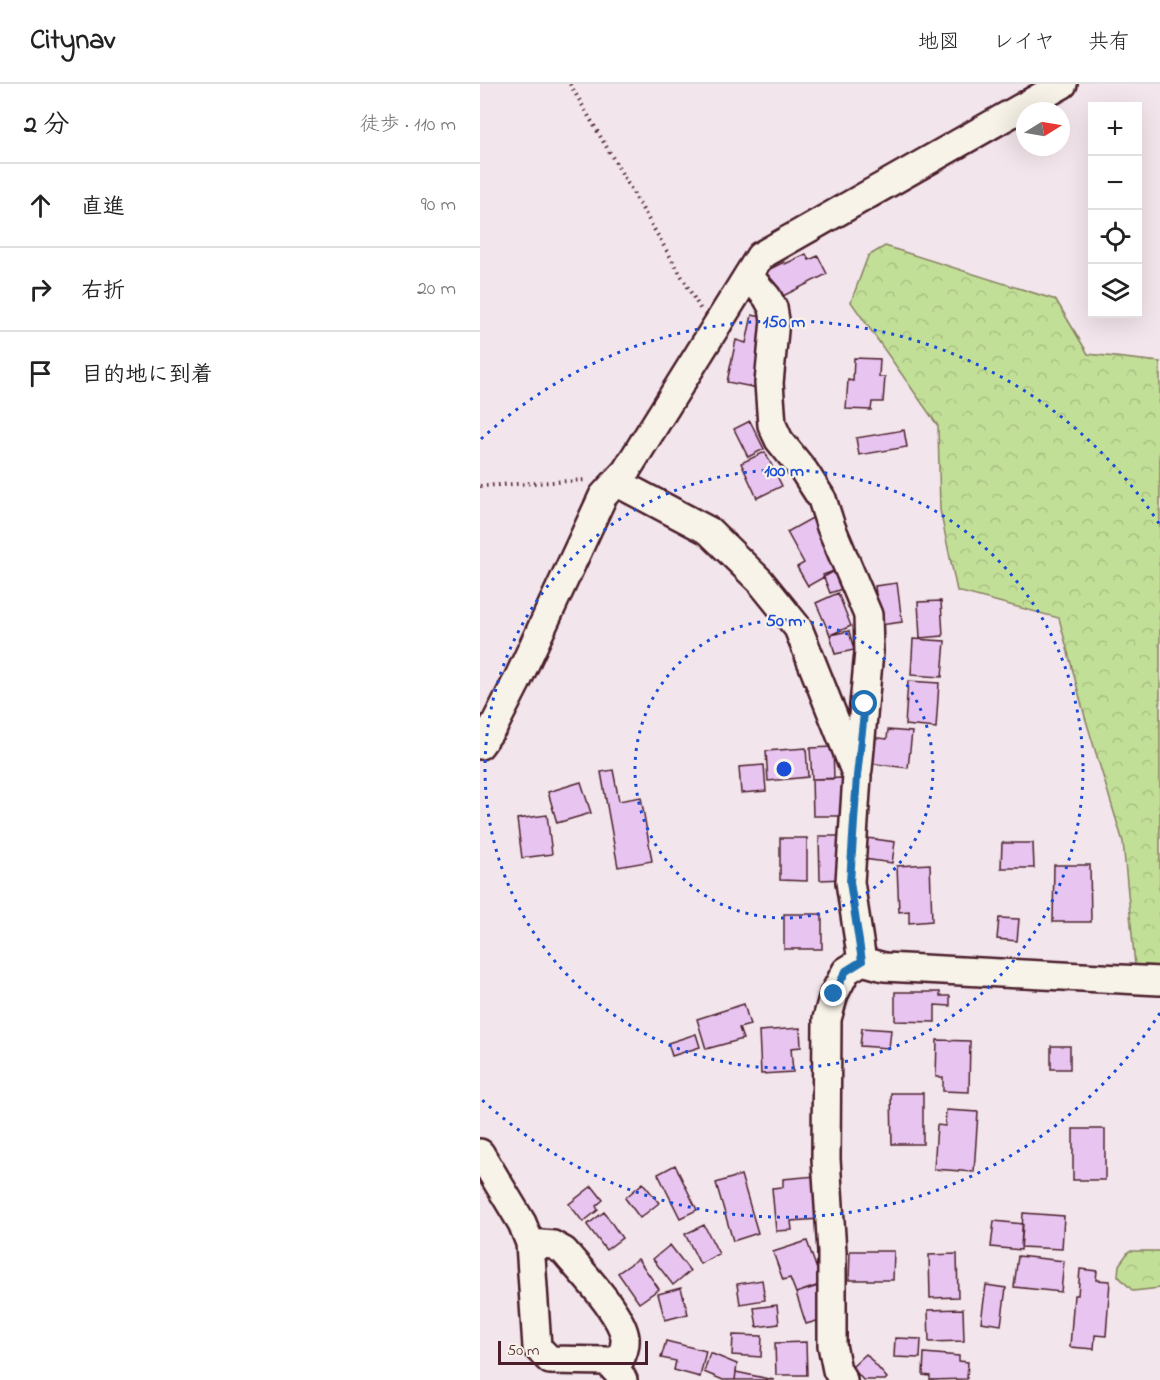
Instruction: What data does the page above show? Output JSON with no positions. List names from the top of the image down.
{
  "scale_bar": "50 m",
  "north": "right",
  "page": {
    "header": "Citynav",
    "nav": ["地図", "レイヤ", "共有"],
    "heading": ["2 分", "徒歩 · 110 m"],
    "map_buttons": ["+", "−"],
    "list": [
      ["直進", "90 m"],
      ["右折", "20 m"],
      "目的地に到着"
    ],
    "scale": "50 m"
  },
  "rings": ["150 m", "100 m", "50 m"]
}
